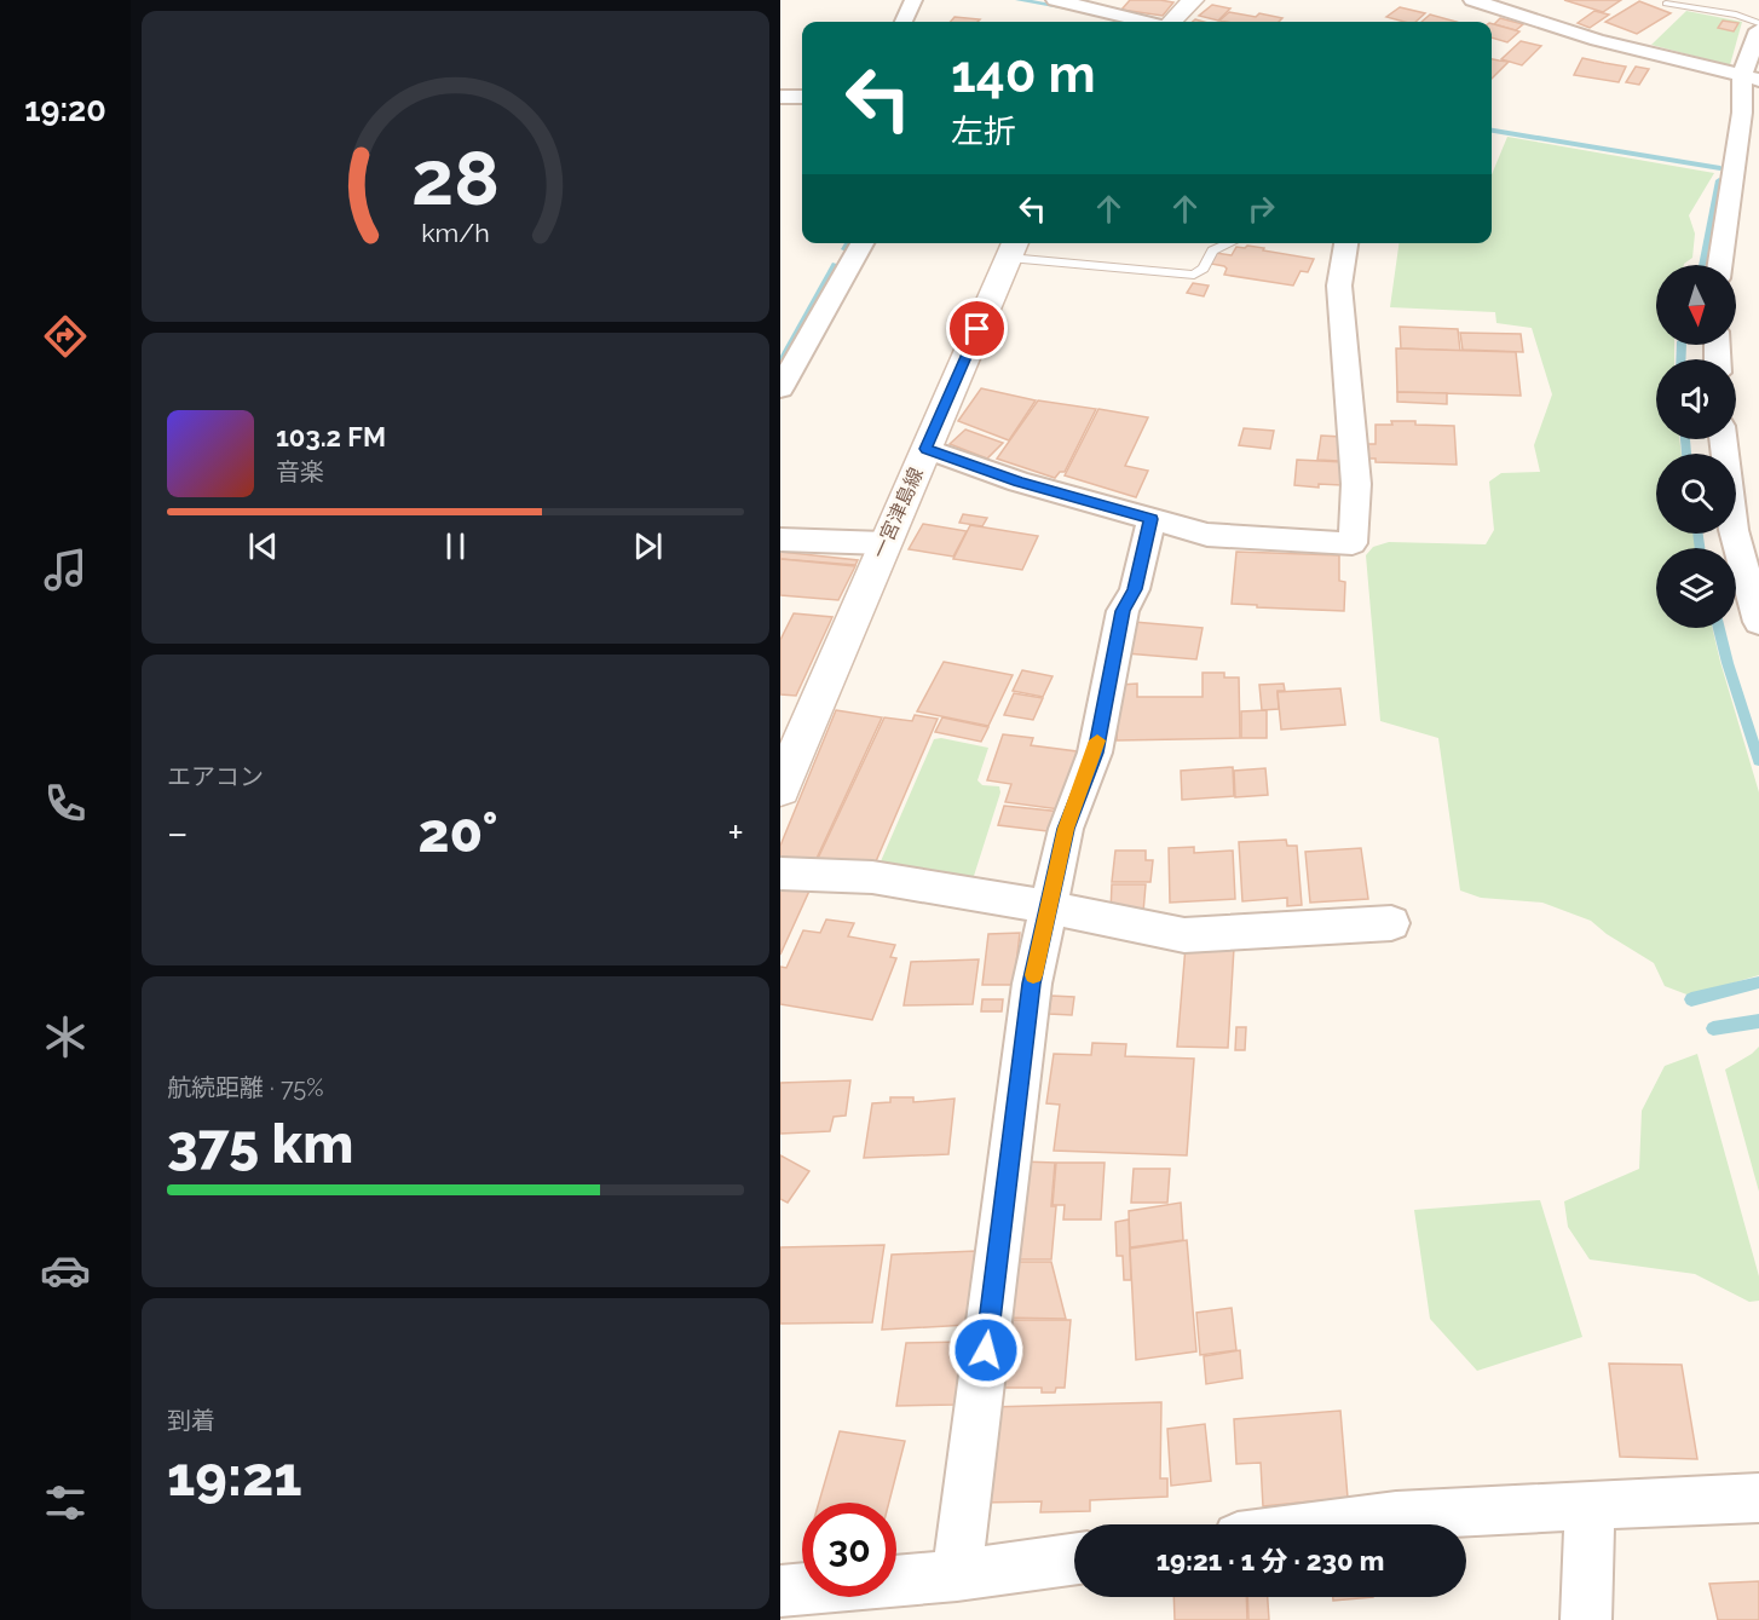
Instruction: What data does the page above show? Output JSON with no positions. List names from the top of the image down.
{
  "streets": {
    "main road": ["一宮津島線"]
  },
  "north": "bottom",
  "page": {
    "tabs": "19:20",
    "turn": ["140 m", "左折"],
    "song": ["103.2 FM", "音楽"],
    "tile": [
      "エアコン",
      ["航続距離 · 75%", "375 km"],
      ["到着", "19:21"]
    ],
    "heat": ["−", "20°", "+"],
    "limit": "30",
    "trip": "19:21 · 1 分 · 230 m",
    "gauge": ["28", "km/h"]
  }
}
